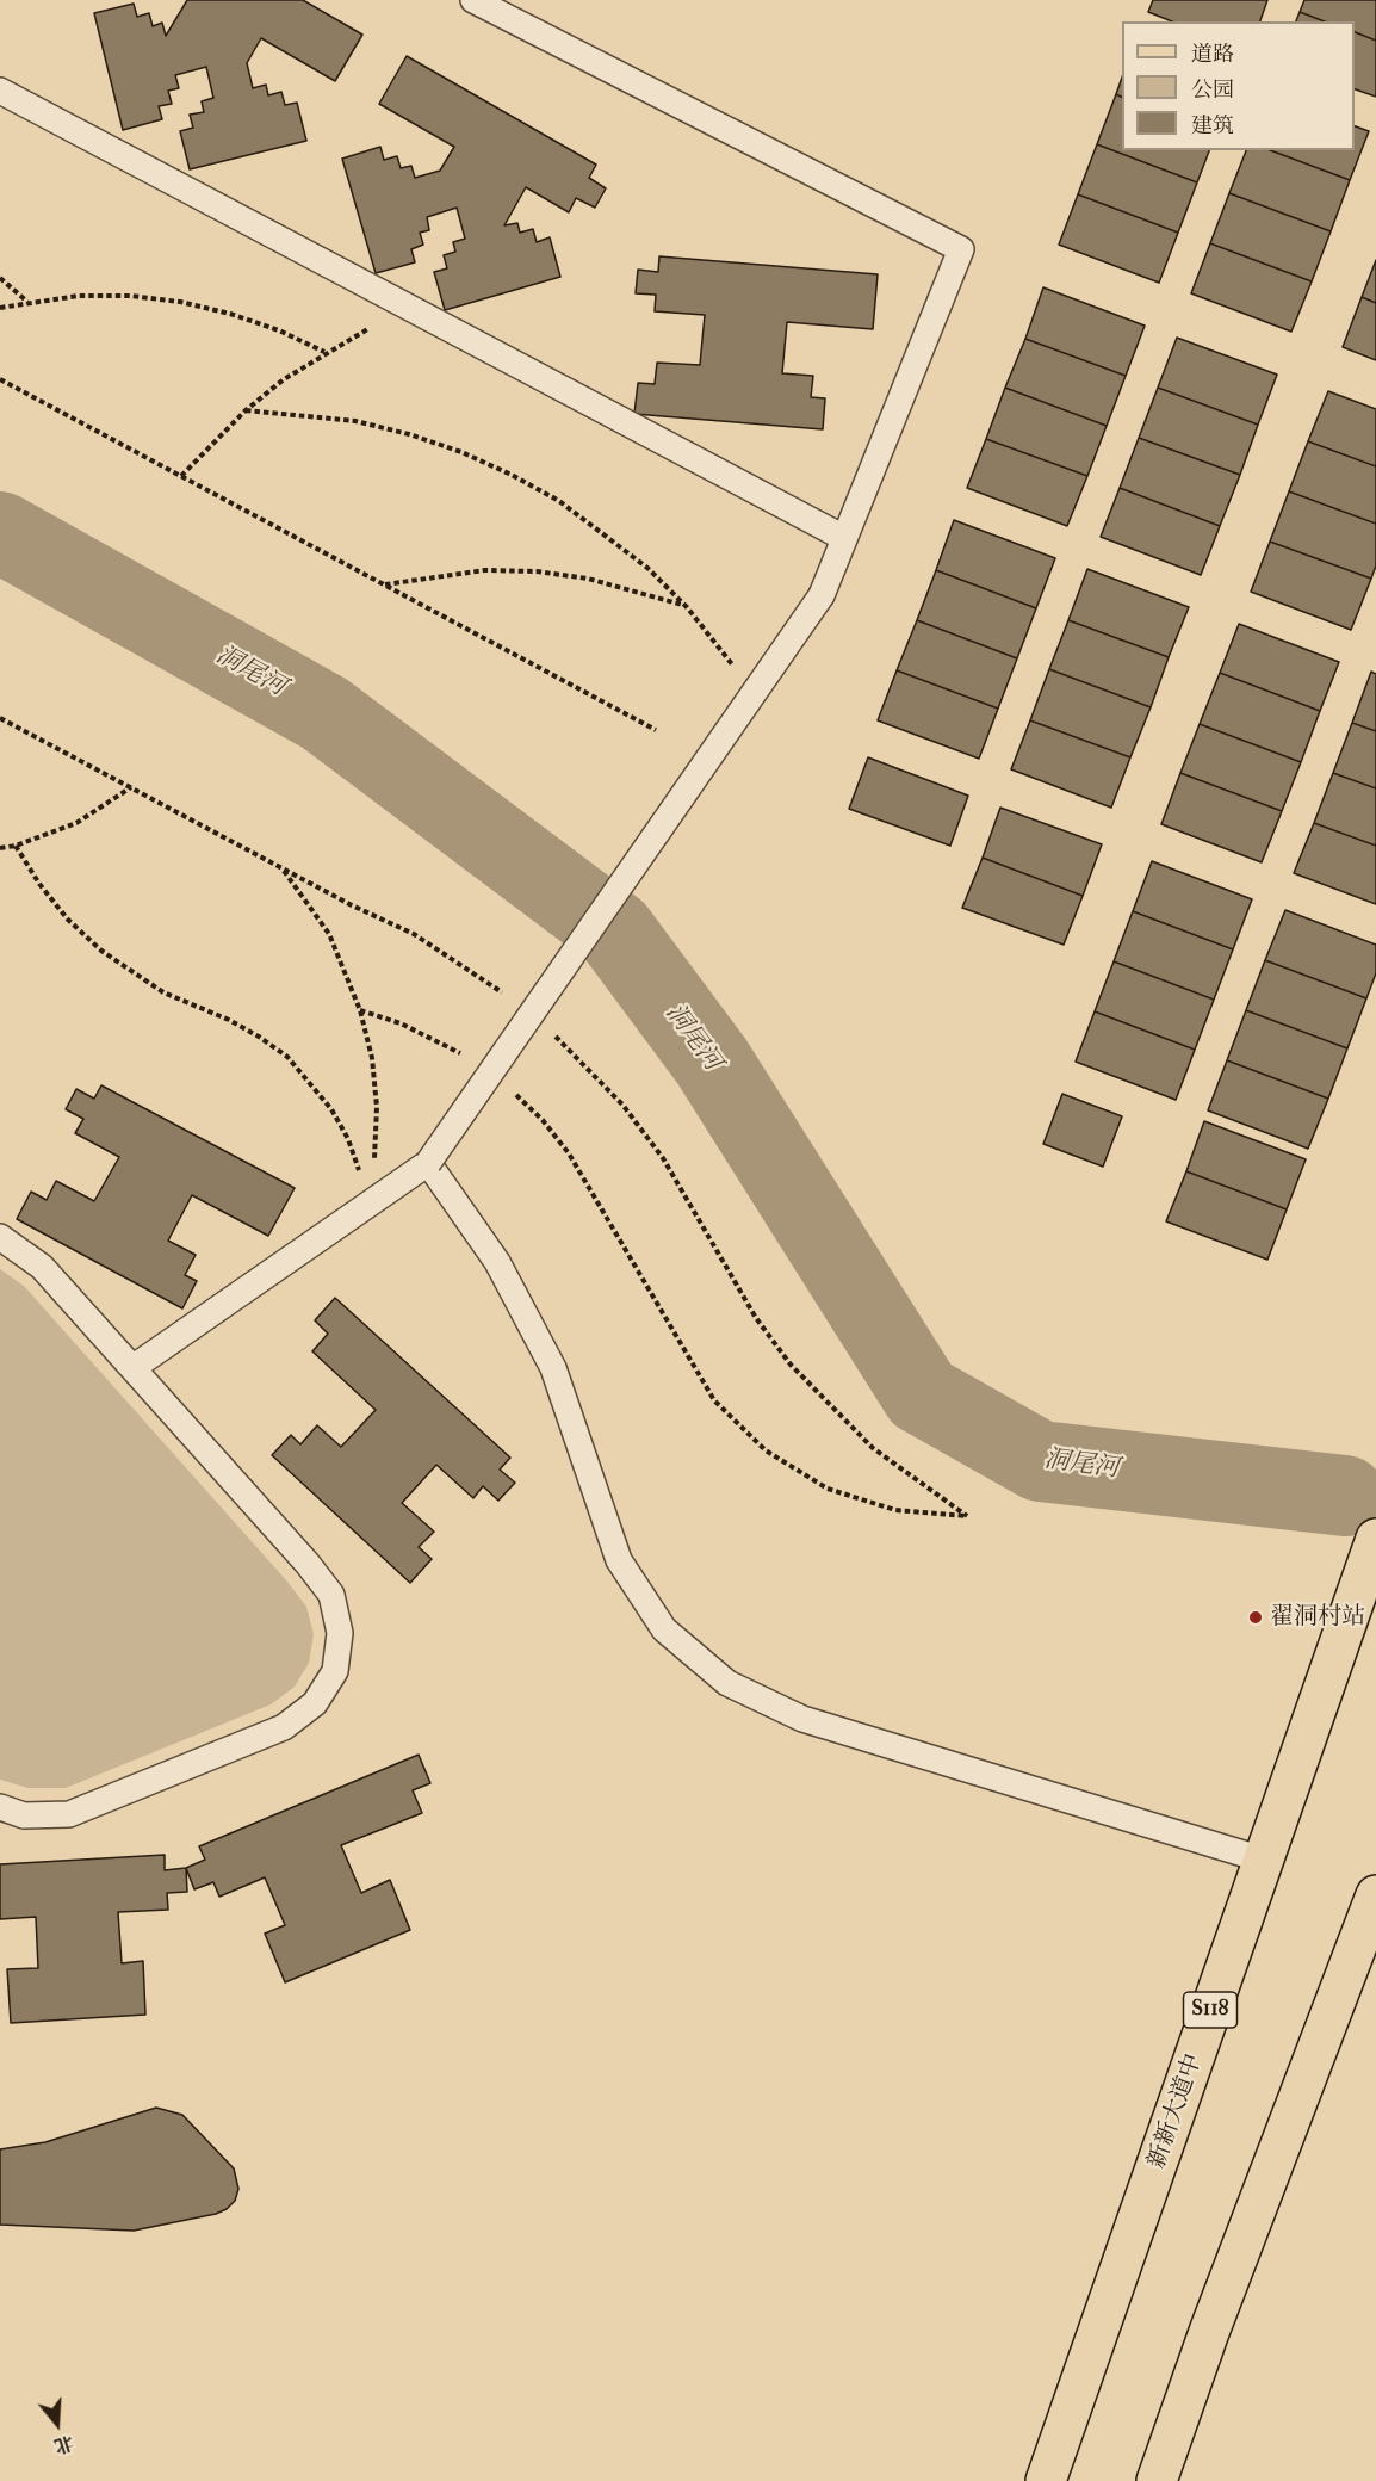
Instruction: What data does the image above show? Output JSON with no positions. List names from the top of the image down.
{
  "streets": {
    "main road": ["S118", "新新大道中"]
  },
  "water": ["洞尾河"],
  "places": ["翟洞村站"],
  "legend": ["道路", "公园", "建筑"],
  "north": "bottom"
}
